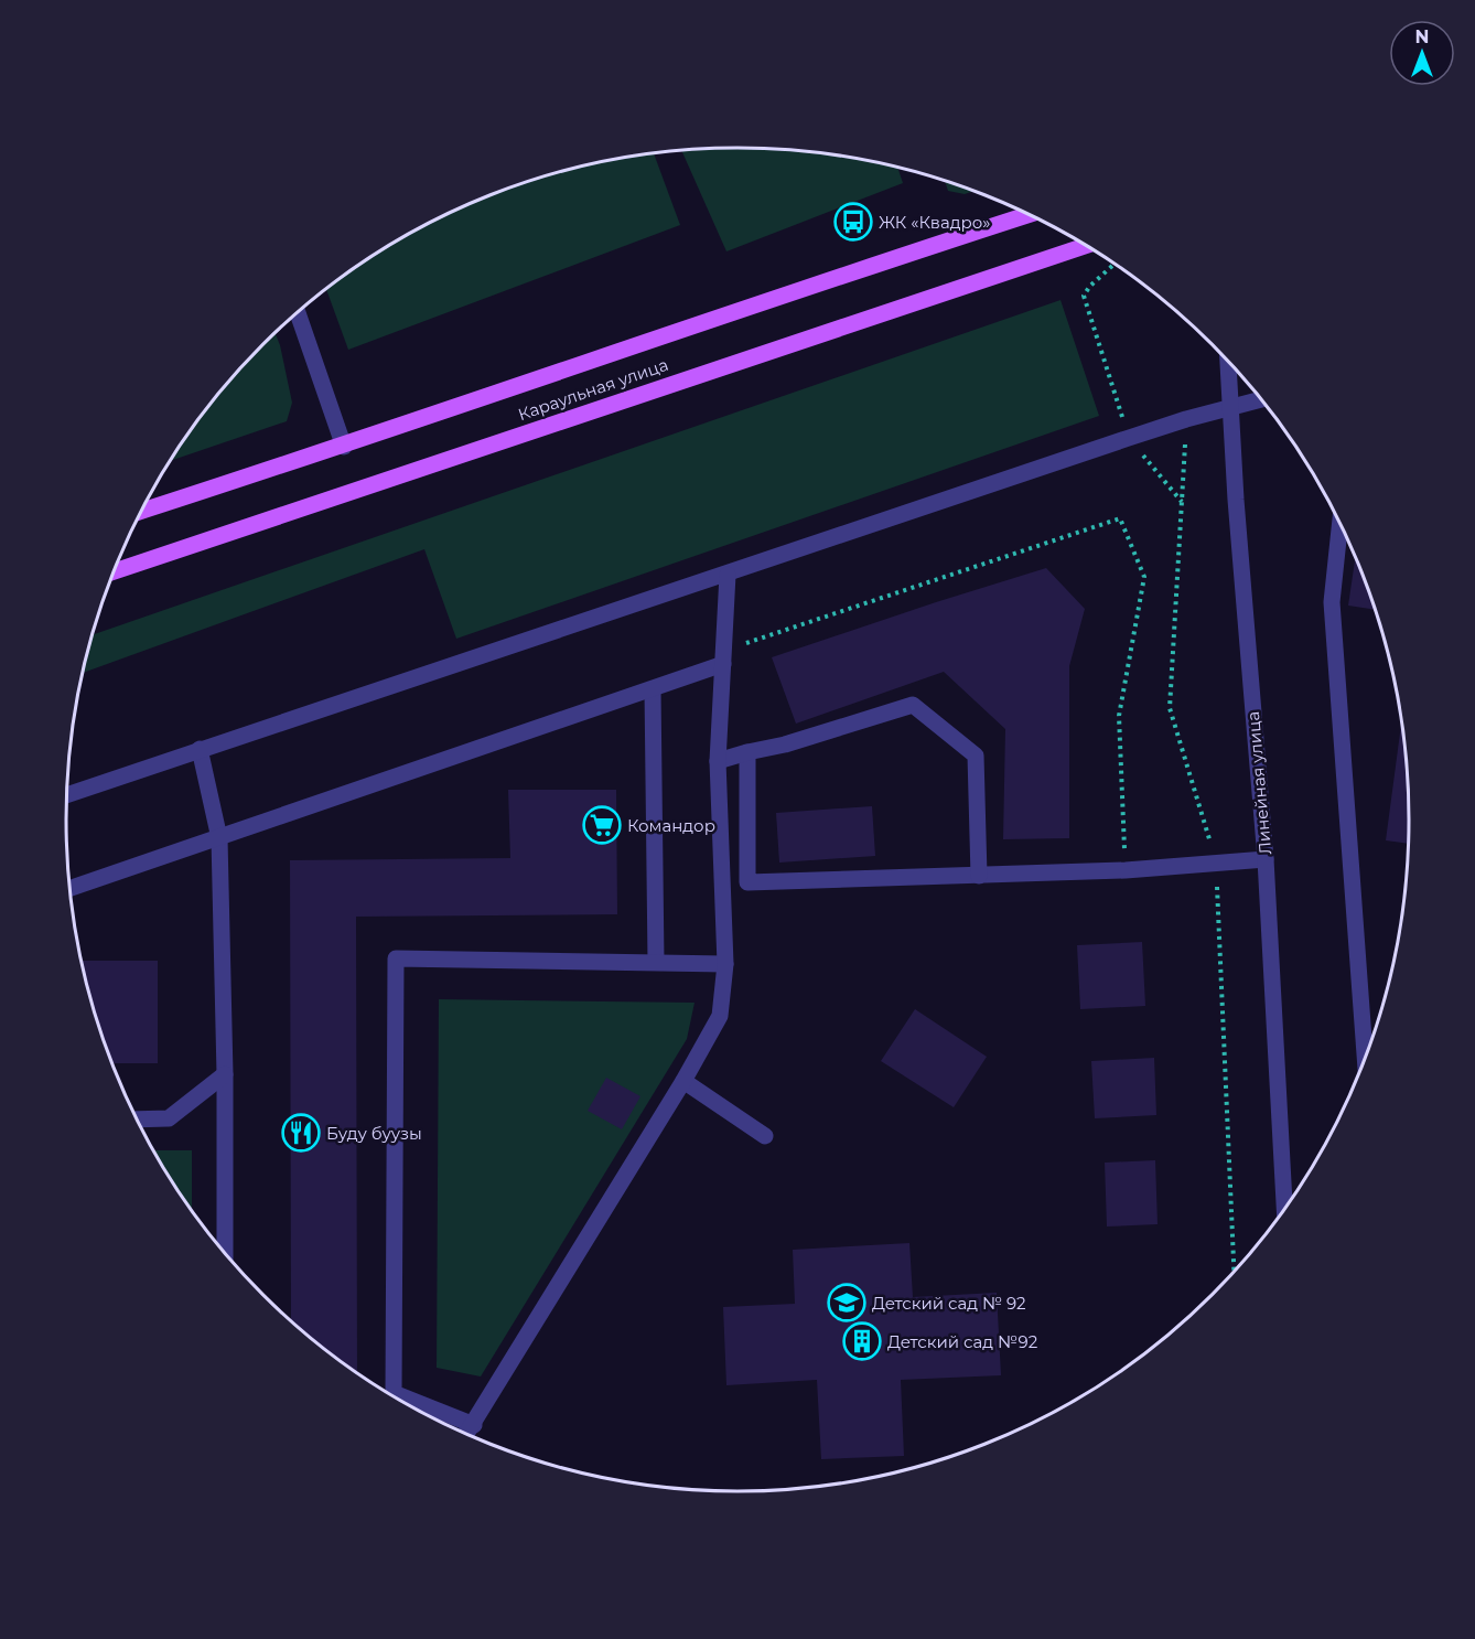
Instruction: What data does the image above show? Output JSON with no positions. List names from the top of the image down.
{
  "streets": {
    "main road": ["Караульная улица"],
    "street": ["Линейная улица"]
  },
  "places": {
    "bus stop": ["ЖК «Квадро»"],
    "supermarket": ["Командор"],
    "restaurant": ["Буду буузы"],
    "school or university": ["Детский сад № 92"],
    "building": ["Детский сад №92"]
  },
  "north": "top"
}
